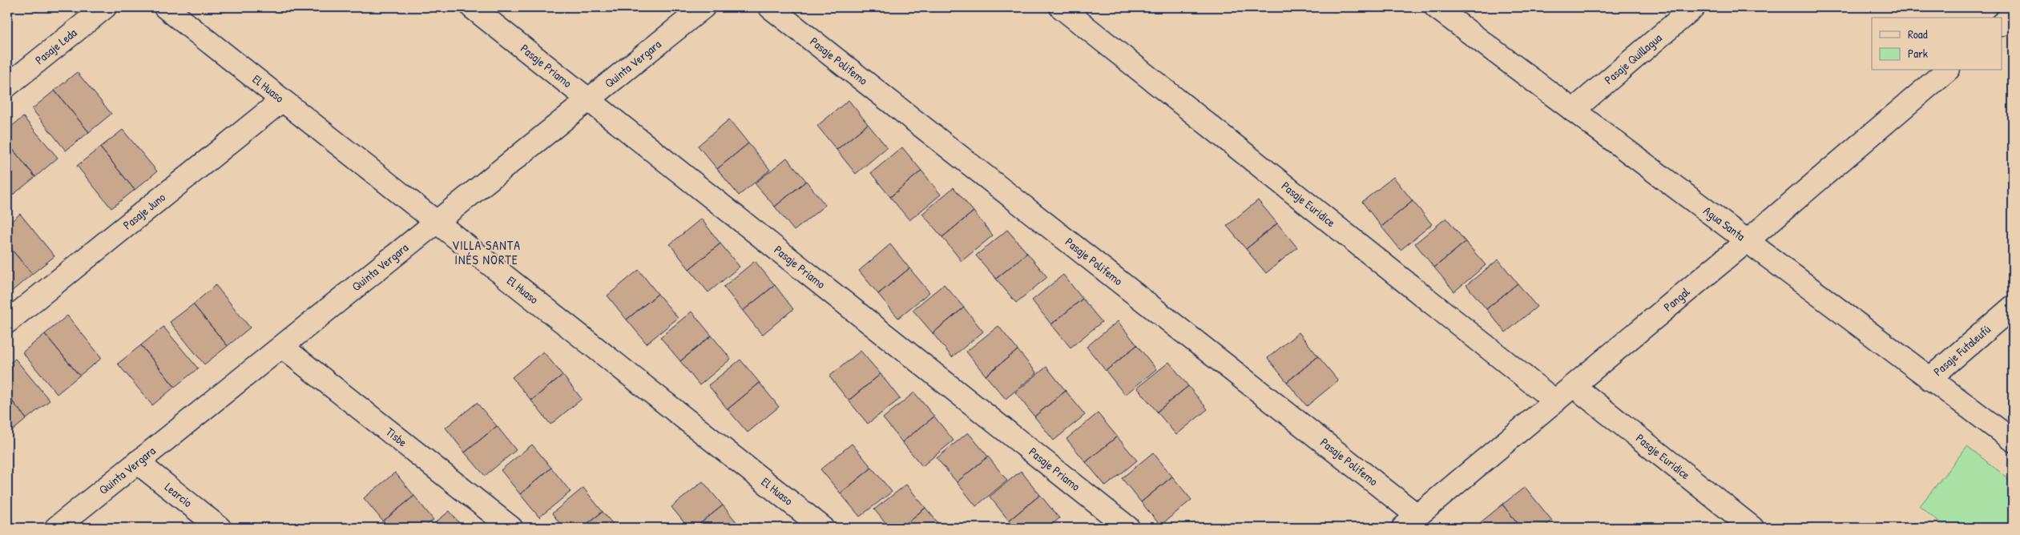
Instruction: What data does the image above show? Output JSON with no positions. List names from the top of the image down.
{
  "streets": {
    "street": [
      "Pasaje Leda",
      "Pasaje Quillagua",
      "Pasaje Polifemo",
      "Quinta Vergara",
      "Pasaje Priamo",
      "El Huaso",
      "Pasaje Euridice",
      "Pasaje Juno",
      "Agua Santa",
      "Pangal",
      "Pasaje Futaleufú",
      "Tisbe",
      "Learcio"
    ]
  },
  "crossings": [
    ["Pasaje Quillagua", "Agua Santa"],
    ["Pasaje Polifemo", "Pangal"],
    ["Quinta Vergara", "Pasaje Priamo"],
    ["Quinta Vergara", "El Huaso"],
    ["Quinta Vergara", "Tisbe"],
    ["Quinta Vergara", "Learcio"],
    ["El Huaso", "Pasaje Juno"],
    ["Pasaje Euridice", "Pangal"],
    ["Agua Santa", "Pangal"],
    ["Agua Santa", "Pasaje Futaleufú"]
  ],
  "districts": ["VILLA SANTA INÉS NORTE"],
  "legend": ["Road", "Park"]
}
